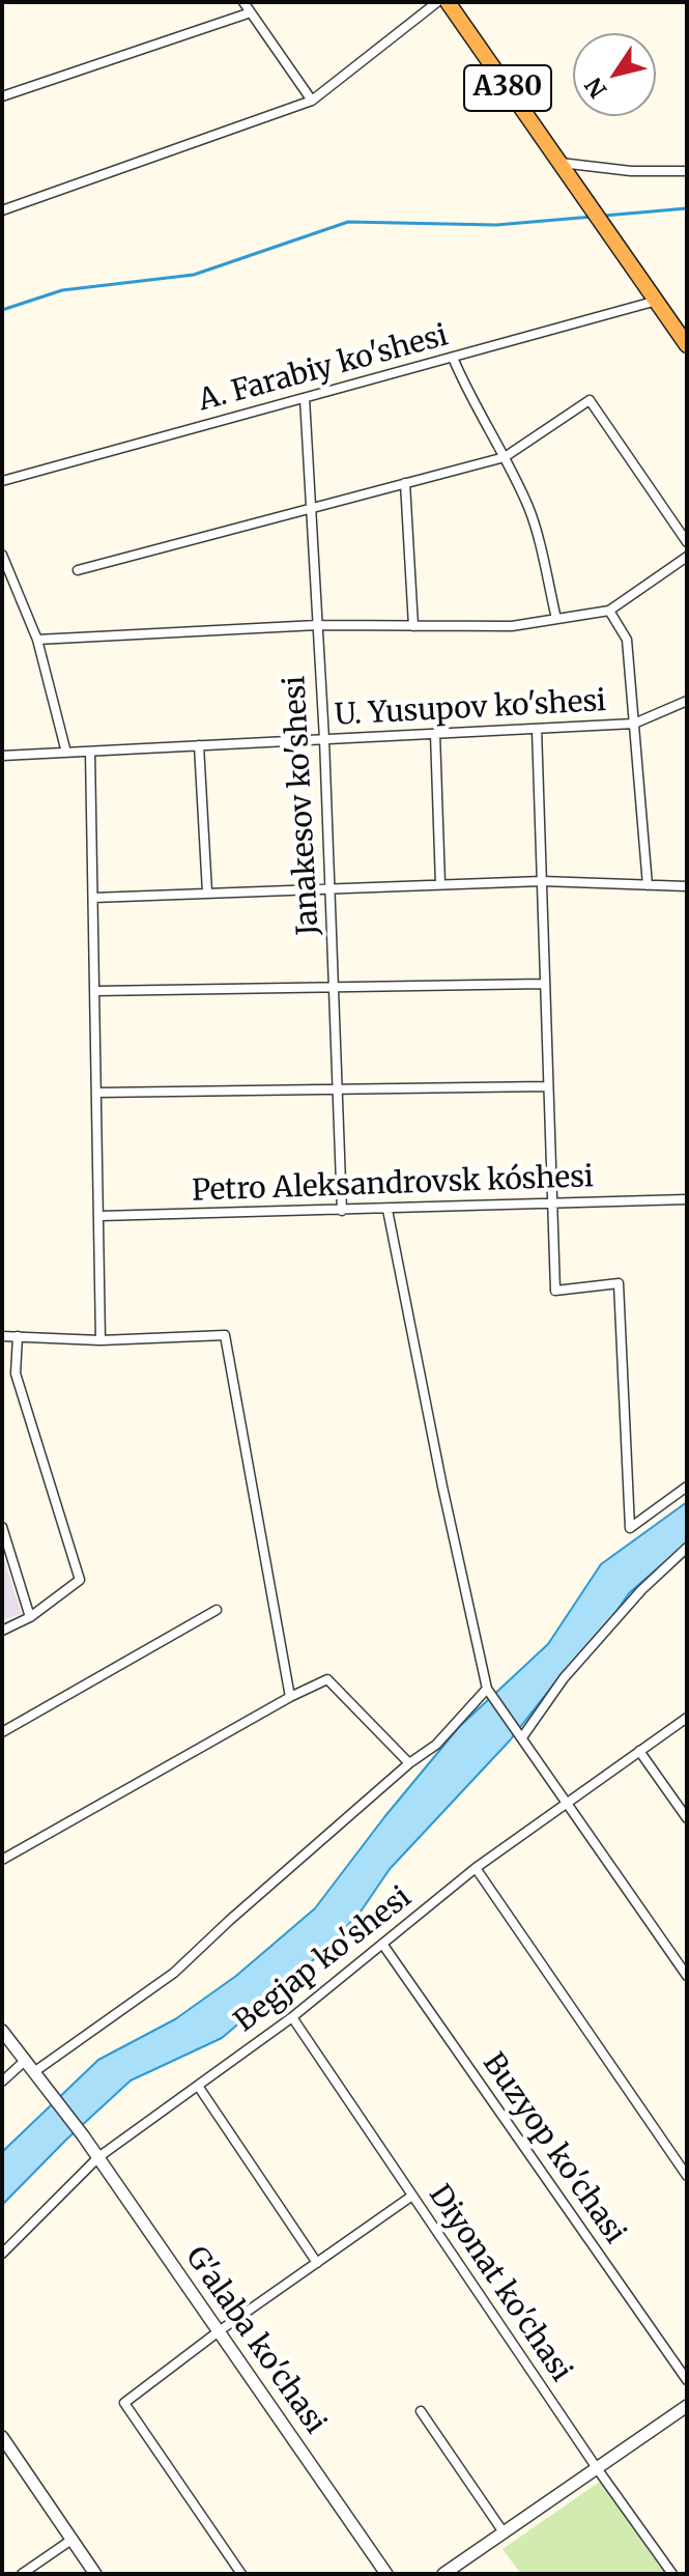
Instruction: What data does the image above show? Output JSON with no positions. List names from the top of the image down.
{
  "streets": {
    "highway": ["A380"],
    "street": [
      "A. Farabiy ko'shesi",
      "U. Yusupov ko'shesi",
      "Janakesov ko'shesi",
      "Petro Aleksandrovsk kóshesi",
      "Begjap ko'shesi",
      "Buzyop ko'chasi",
      "Diyonat ko'chasi",
      "G'alaba ko'chasi"
    ]
  },
  "crossings": [
    ["A380", "A. Farabiy ko'shesi"],
    ["A. Farabiy ko'shesi", "Janakesov ko'shesi"],
    ["U. Yusupov ko'shesi", "Janakesov ko'shesi"],
    ["Janakesov ko'shesi", "Petro Aleksandrovsk kóshesi"],
    ["Begjap ko'shesi", "Buzyop ko'chasi"],
    ["Begjap ko'shesi", "Diyonat ko'chasi"],
    ["Begjap ko'shesi", "G'alaba ko'chasi"]
  ],
  "north": "bottom left"
}
